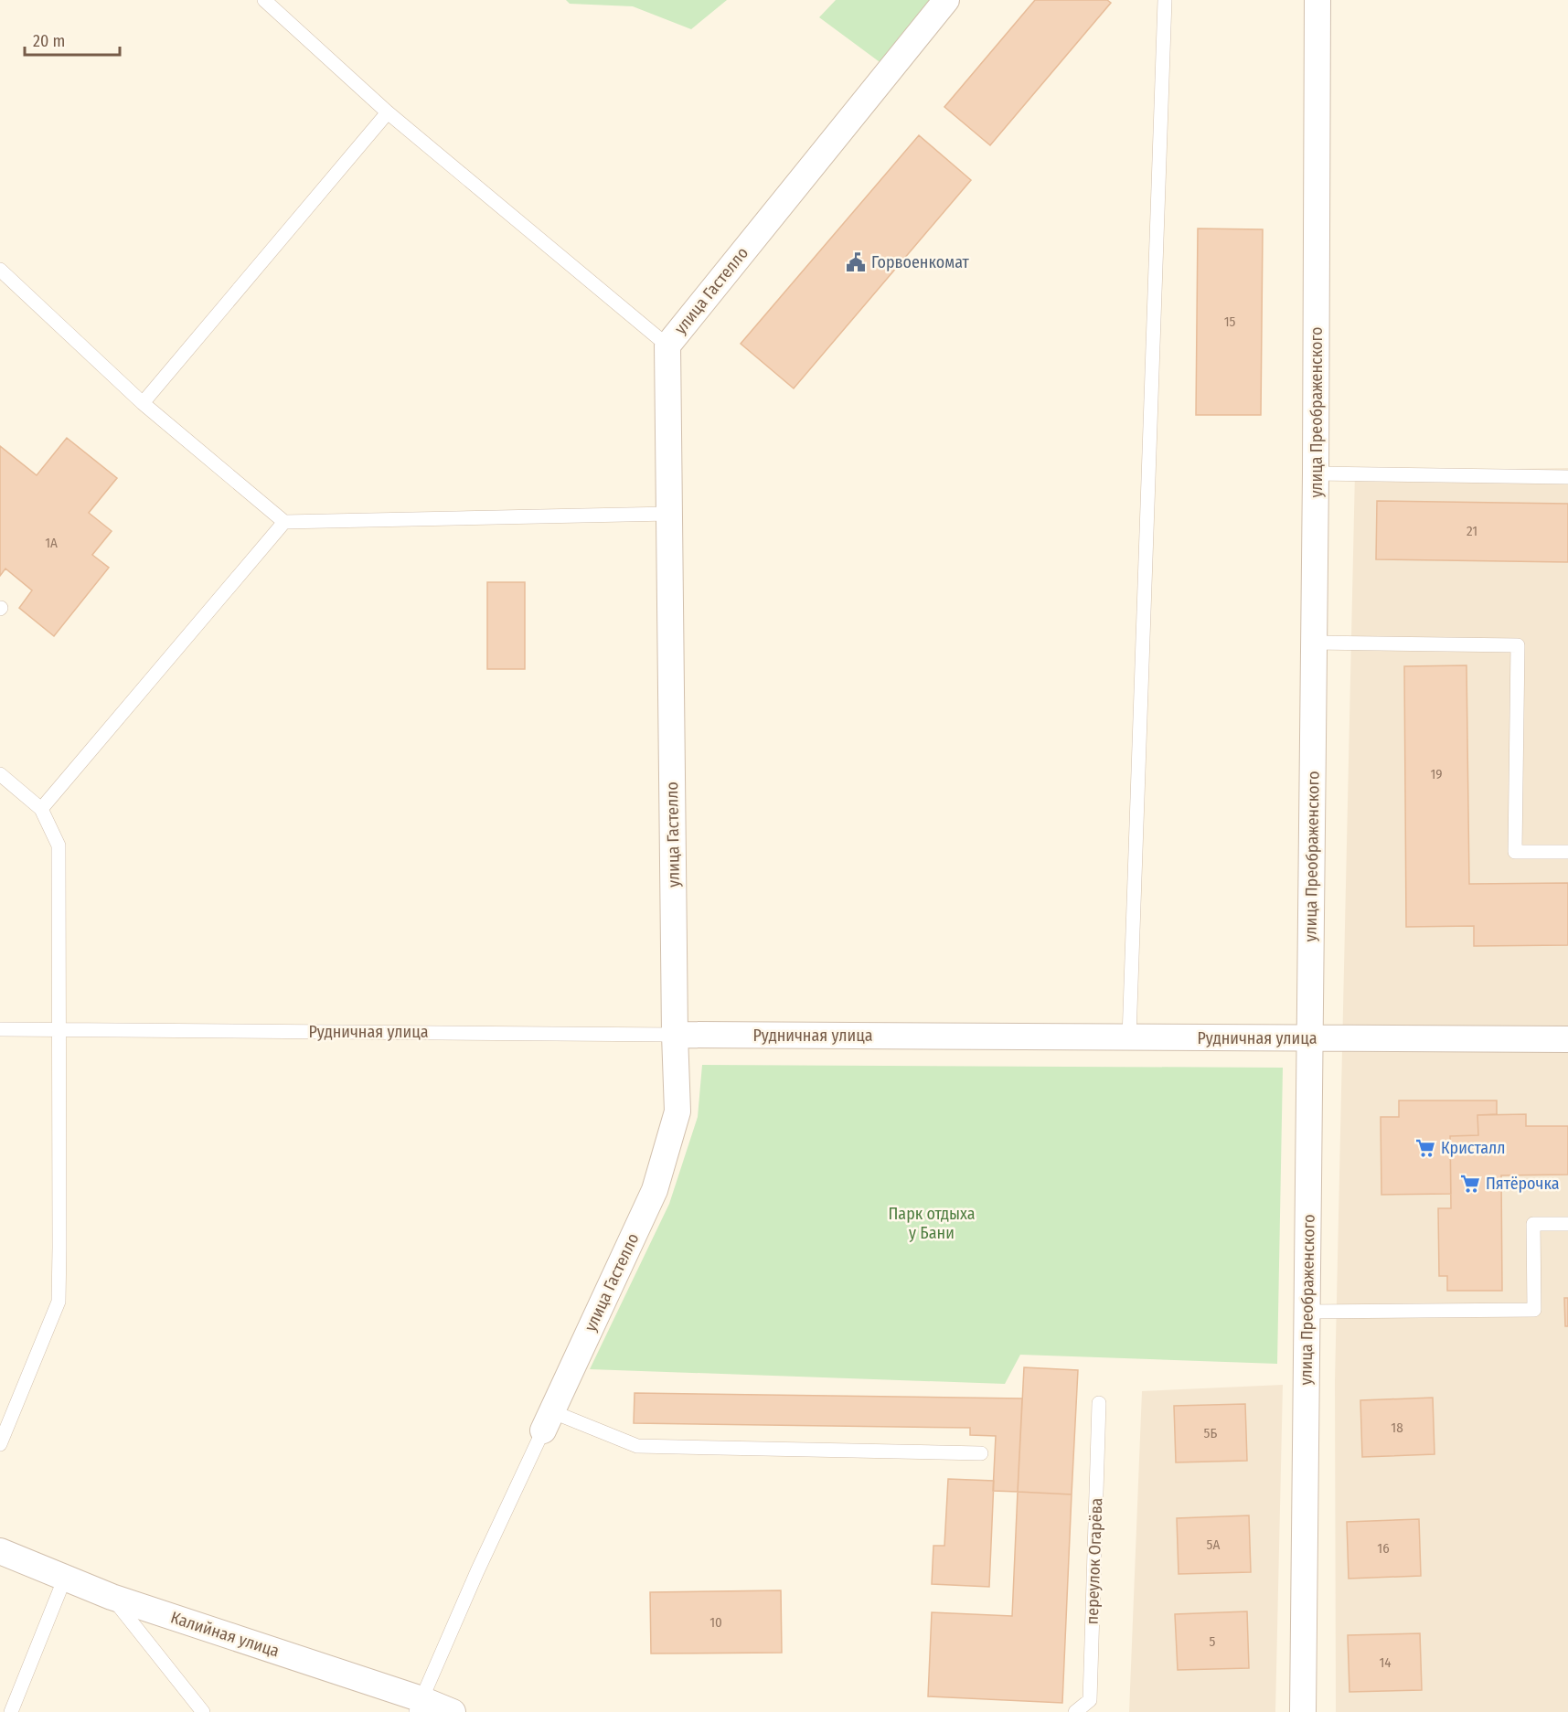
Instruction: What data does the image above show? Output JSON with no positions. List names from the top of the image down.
{
  "streets": {
    "street": [
      "улица Гастелло",
      "улица Преображенского",
      "Рудничная улица",
      "Калийная улица"
    ],
    "lane": ["переулок Огарёва"]
  },
  "crossings": [
    ["улица Гастелло", "Рудничная улица"],
    ["улица Гастелло", "Калийная улица"],
    ["улица Преображенского", "Рудничная улица"]
  ],
  "parks": ["Парк отдыха у Бани"],
  "places": {
    "public building": ["Горвоенкомат"],
    "supermarket": ["Кристалл", "Пятёрочка"]
  },
  "house_numbers": [
    "15",
    "21",
    "1А",
    "19",
    "18",
    "5Б",
    "5А",
    "16",
    "10",
    "5",
    "14"
  ],
  "scale_bar": "20 m"
}
